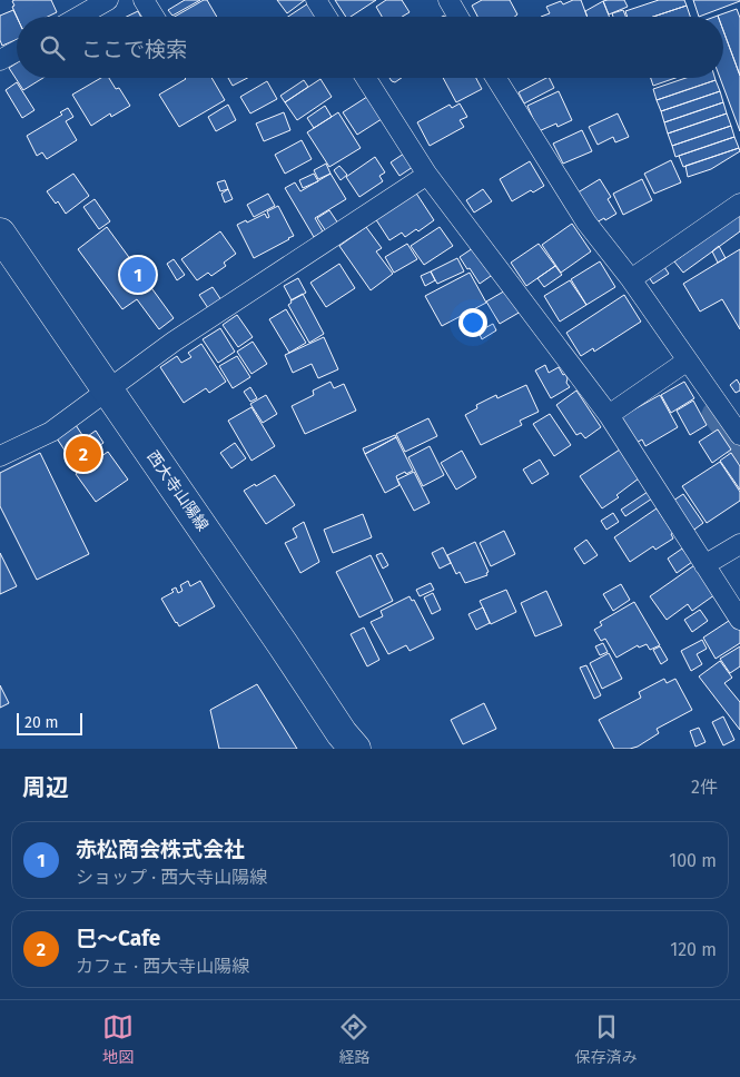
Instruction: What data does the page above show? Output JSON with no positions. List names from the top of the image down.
{
  "streets": {
    "main road": ["西大寺山陽線"]
  },
  "scale_bar": "20 m",
  "page": {
    "search": "ここで検索",
    "pins": ["1", "2"],
    "scale": "20 m",
    "heading": ["周辺", "2件"],
    "list": [
      {
        "mark": "1",
        "name": "赤松商会株式会社",
        "note": "ショップ · 西大寺山陽線",
        "value": "100 m"
      },
      {
        "mark": "2",
        "name": "巳～Cafe",
        "note": "カフェ · 西大寺山陽線",
        "value": "120 m"
      }
    ],
    "nav": ["地図", "経路", "保存済み"]
  }
}
